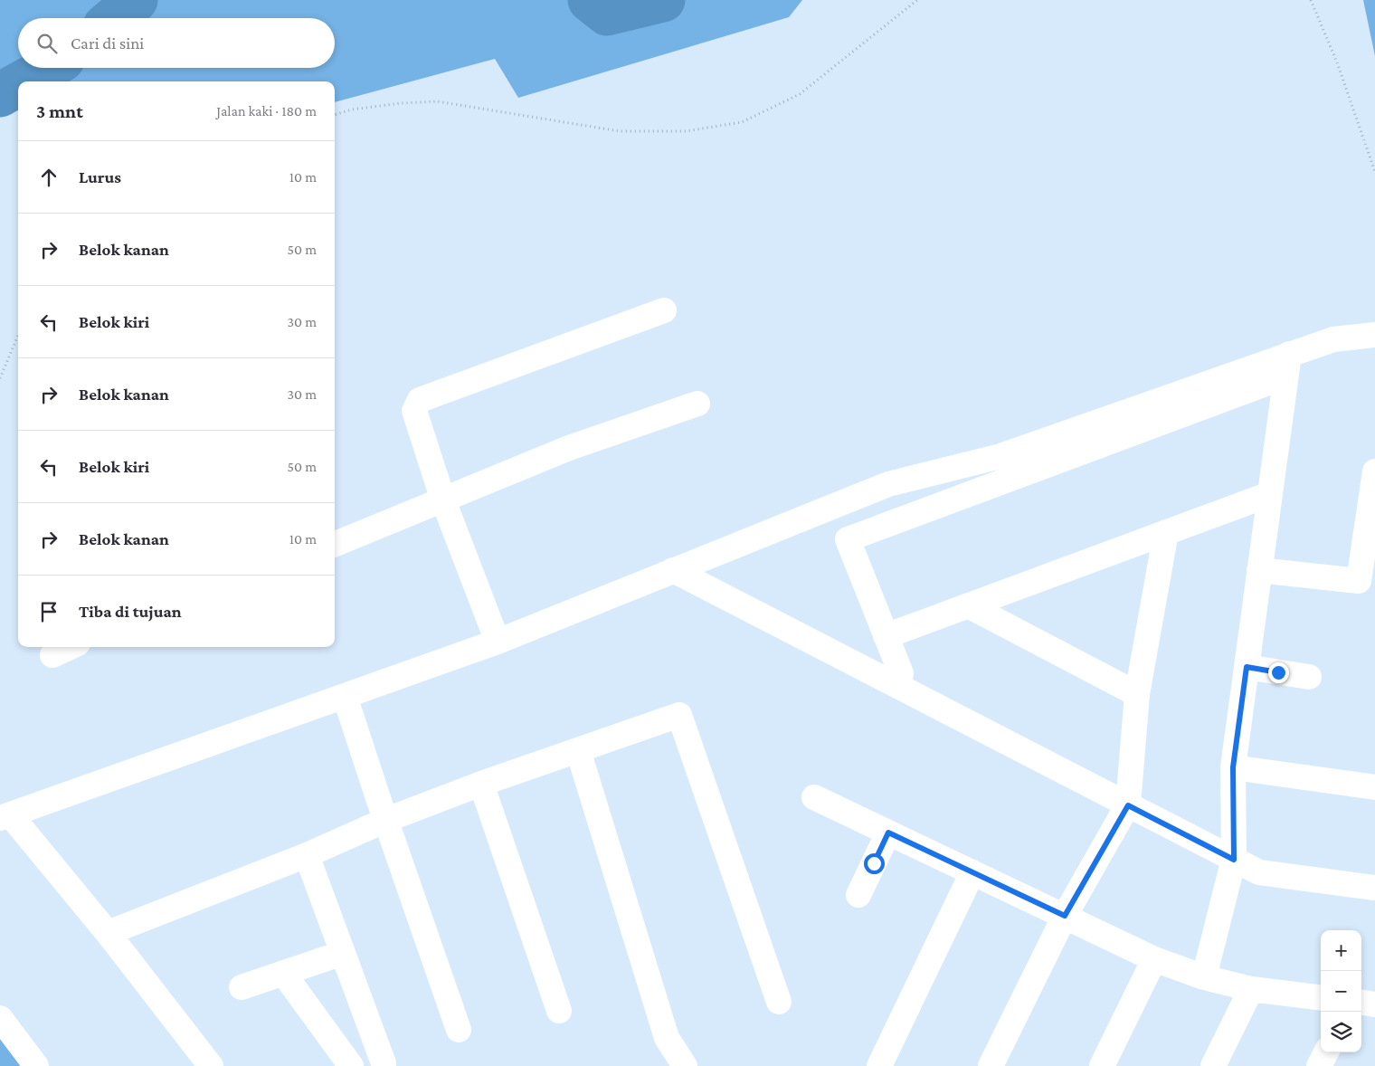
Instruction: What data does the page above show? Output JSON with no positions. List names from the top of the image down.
{
  "page": {
    "search": "Cari di sini",
    "heading": ["3 mnt", "Jalan kaki · 180 m"],
    "list": [
      ["Lurus", "10 m"],
      ["Belok kanan", "50 m"],
      ["Belok kiri", "30 m"],
      ["Belok kanan", "30 m"],
      ["Belok kiri", "50 m"],
      ["Belok kanan", "10 m"],
      "Tiba di tujuan"
    ],
    "map_buttons": ["+", "−"]
  }
}
